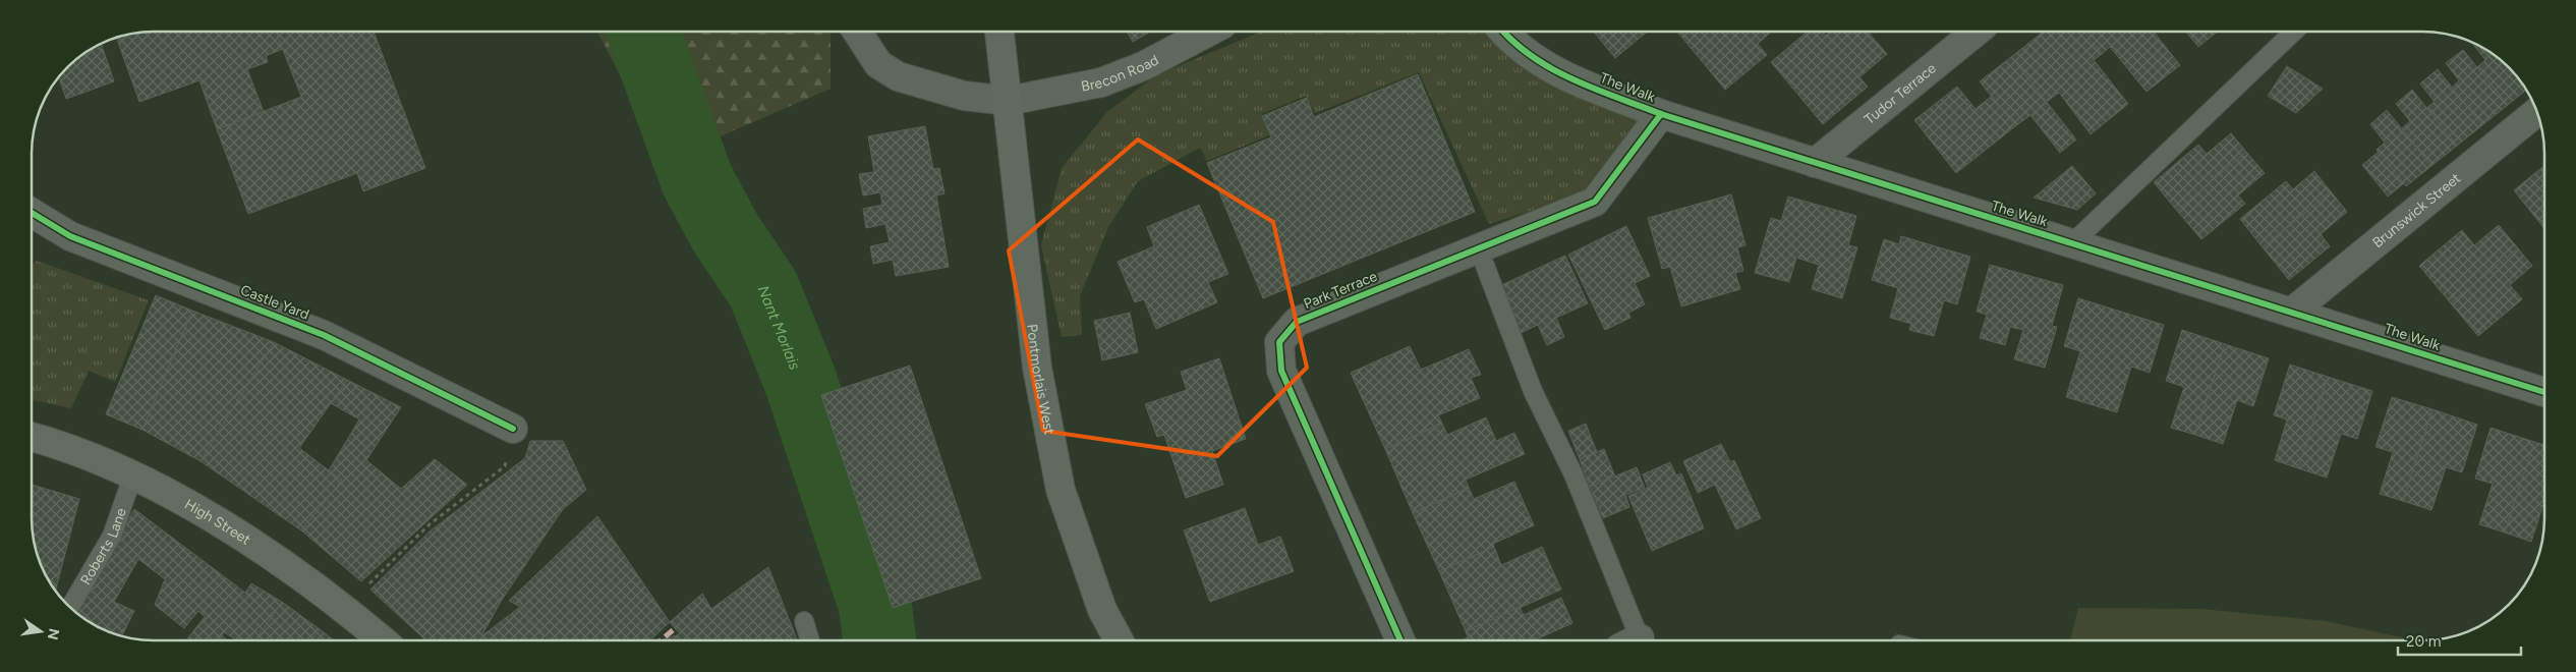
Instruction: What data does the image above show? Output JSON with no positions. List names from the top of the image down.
{
  "streets": {
    "main road": ["Pontmorlais West"],
    "street": [
      "Brecon Road",
      "The Walk",
      "Tudor Terrace",
      "Brunswick Street",
      "Park Terrace",
      "Castle Yard",
      "High Street"
    ],
    "lane": ["Roberts Lane"]
  },
  "crossings": [
    ["Brecon Road", "Pontmorlais West"],
    ["The Walk", "Tudor Terrace"],
    ["The Walk", "Brunswick Street"],
    ["The Walk", "Park Terrace"],
    ["High Street", "Roberts Lane"]
  ],
  "water": ["Nant Morlais"],
  "scale_bar": "20 m",
  "north": "right"
}
